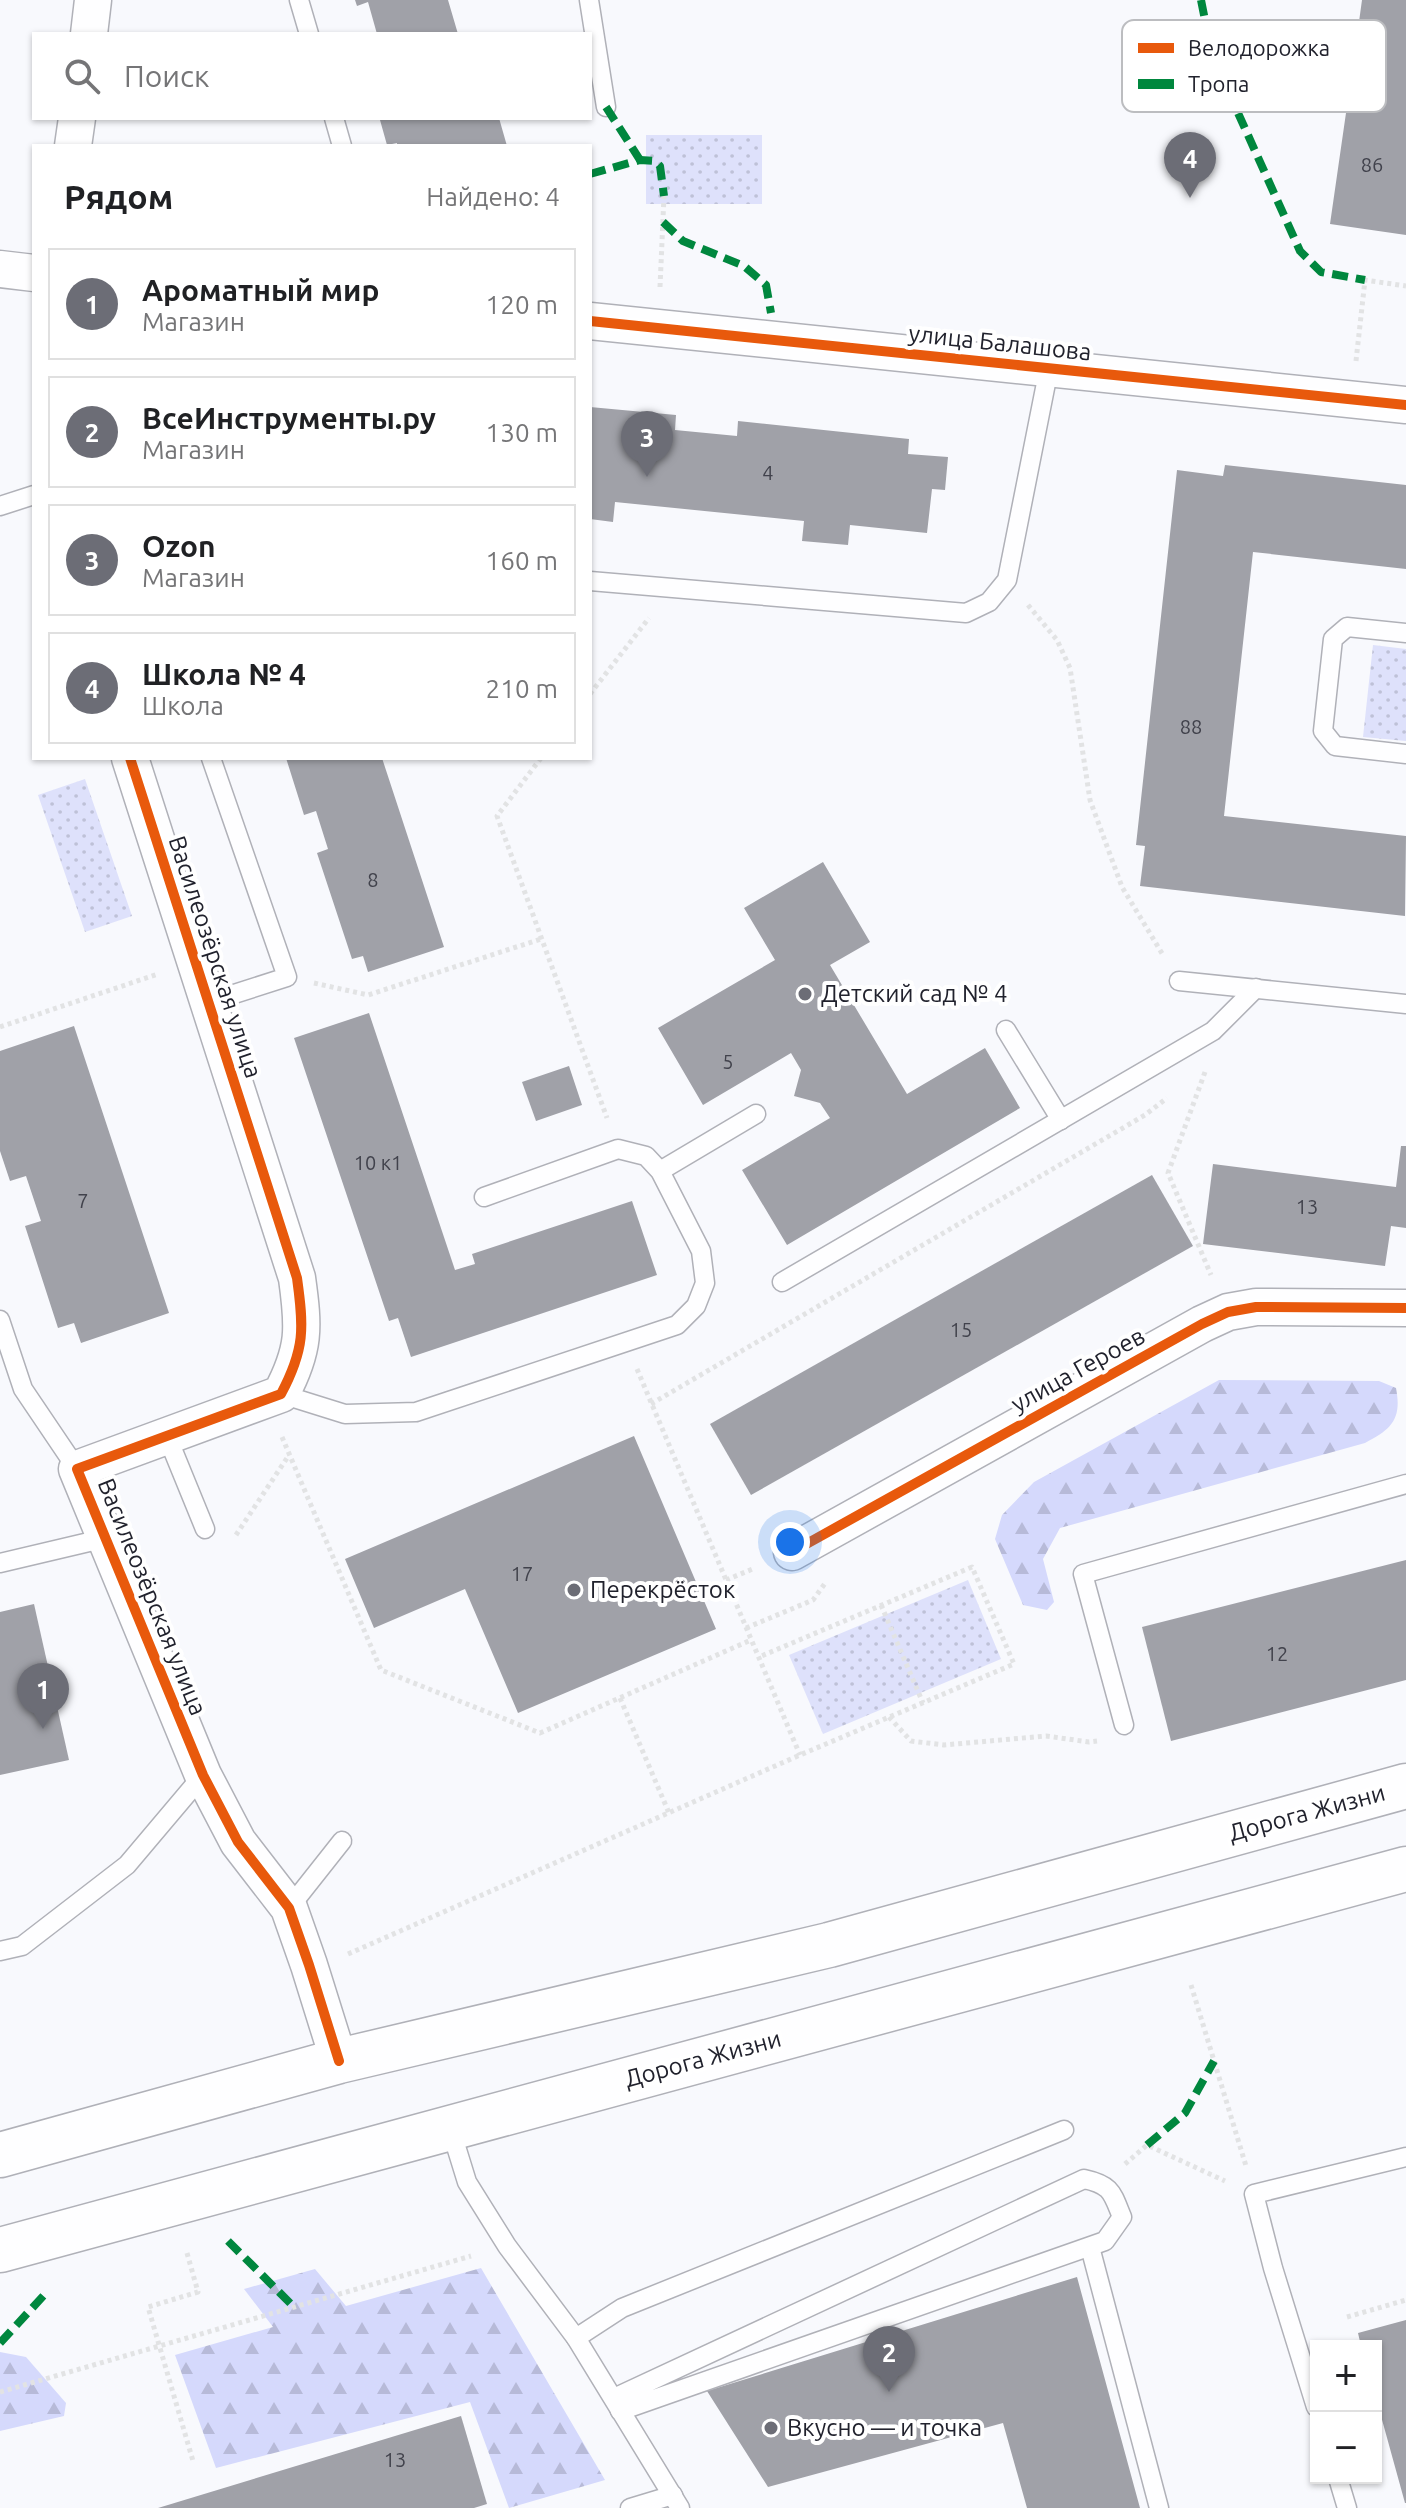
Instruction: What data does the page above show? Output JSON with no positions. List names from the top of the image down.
{
  "streets": {
    "main road": ["Дорога Жизни"],
    "street": ["улица Балашова", "Василеозёрская улица", "улица Героев"]
  },
  "crossings": [
    ["Василеозёрская улица", "Дорога Жизни"]
  ],
  "places": ["Детский сад № 4", "Перекрёсток", "Вкусно — и точка"],
  "house_numbers": [
    "86",
    "4",
    "88",
    "8",
    "5",
    "10 к1",
    "7",
    "13",
    "15",
    "17",
    "12",
    "13"
  ],
  "legend": ["Велодорожка", "Тропа"],
  "page": {
    "search": "Поиск",
    "pins": [
      "4",
      "3",
      "1",
      "2"
    ],
    "heading": ["Рядом", "Найдено: 4"],
    "list": [
      {
        "mark": "1",
        "name": "Ароматный мир",
        "note": "Магазин",
        "value": "120 m"
      },
      {
        "mark": "2",
        "name": "ВсеИнструменты.ру",
        "note": "Магазин",
        "value": "130 m"
      },
      {
        "mark": "3",
        "name": "Ozon",
        "note": "Магазин",
        "value": "160 m"
      },
      {
        "mark": "4",
        "name": "Школа № 4",
        "note": "Школа",
        "value": "210 m"
      }
    ],
    "map_buttons": ["+", "−"]
  }
}
